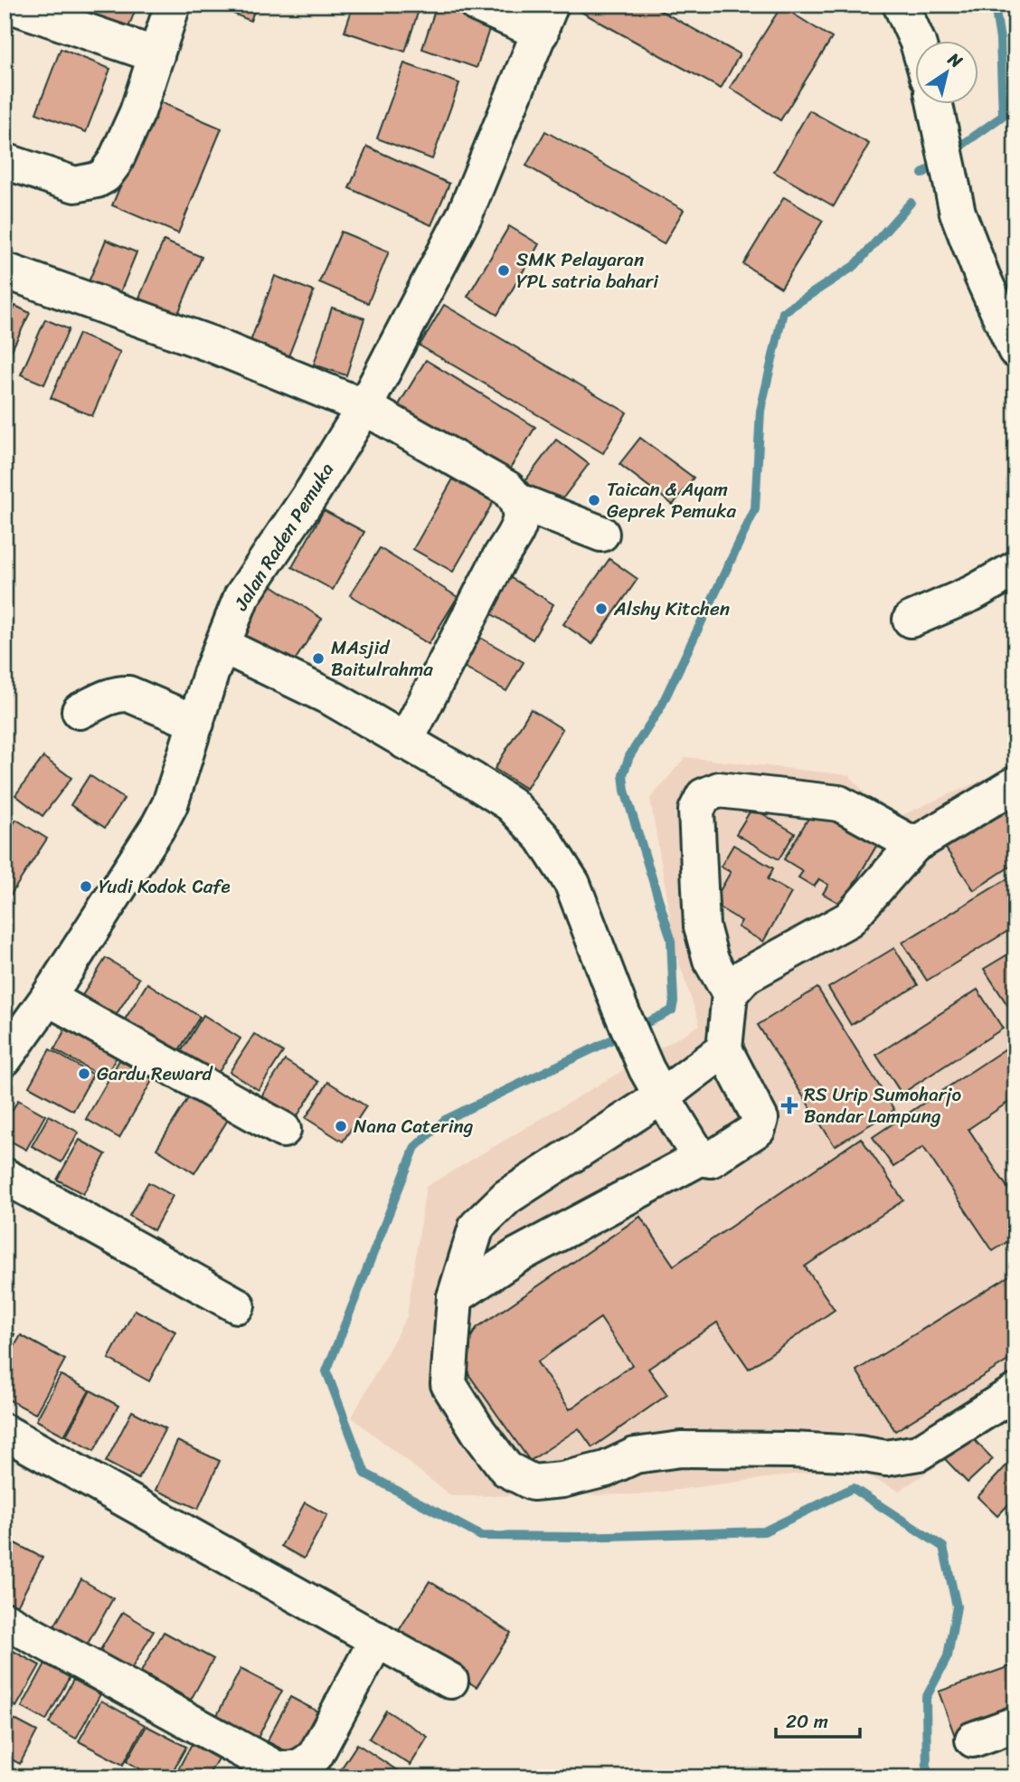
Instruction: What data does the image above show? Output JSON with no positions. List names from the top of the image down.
{
  "streets": {
    "street": ["Jalan Raden Pemuka"]
  },
  "places": {
    "other": [
      "SMK Pelayaran YPL satria bahari",
      "Taican & Ayam Geprek Pemuka",
      "Alshy Kitchen",
      "MAsjid Baitulrahma",
      "Yudi Kodok Cafe",
      "Gardu Reward",
      "Nana Catering"
    ],
    "health": ["RS Urip Sumoharjo Bandar Lampung"]
  },
  "scale_bar": "20 m",
  "north": "top right"
}
